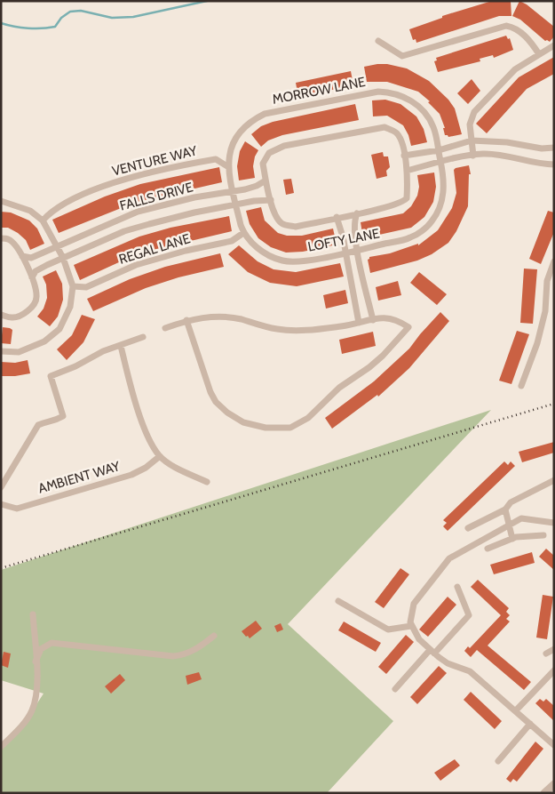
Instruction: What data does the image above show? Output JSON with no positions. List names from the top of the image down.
{
  "streets": {
    "street": [
      "MORROW LANE",
      "VENTURE WAY",
      "FALLS DRIVE",
      "LOFTY LANE",
      "REGAL LANE",
      "AMBIENT WAY"
    ]
  },
  "crossings": [
    ["MORROW LANE", "VENTURE WAY"],
    ["MORROW LANE", "FALLS DRIVE"],
    ["MORROW LANE", "LOFTY LANE"],
    ["FALLS DRIVE", "LOFTY LANE"],
    ["LOFTY LANE", "REGAL LANE"]
  ]
}
